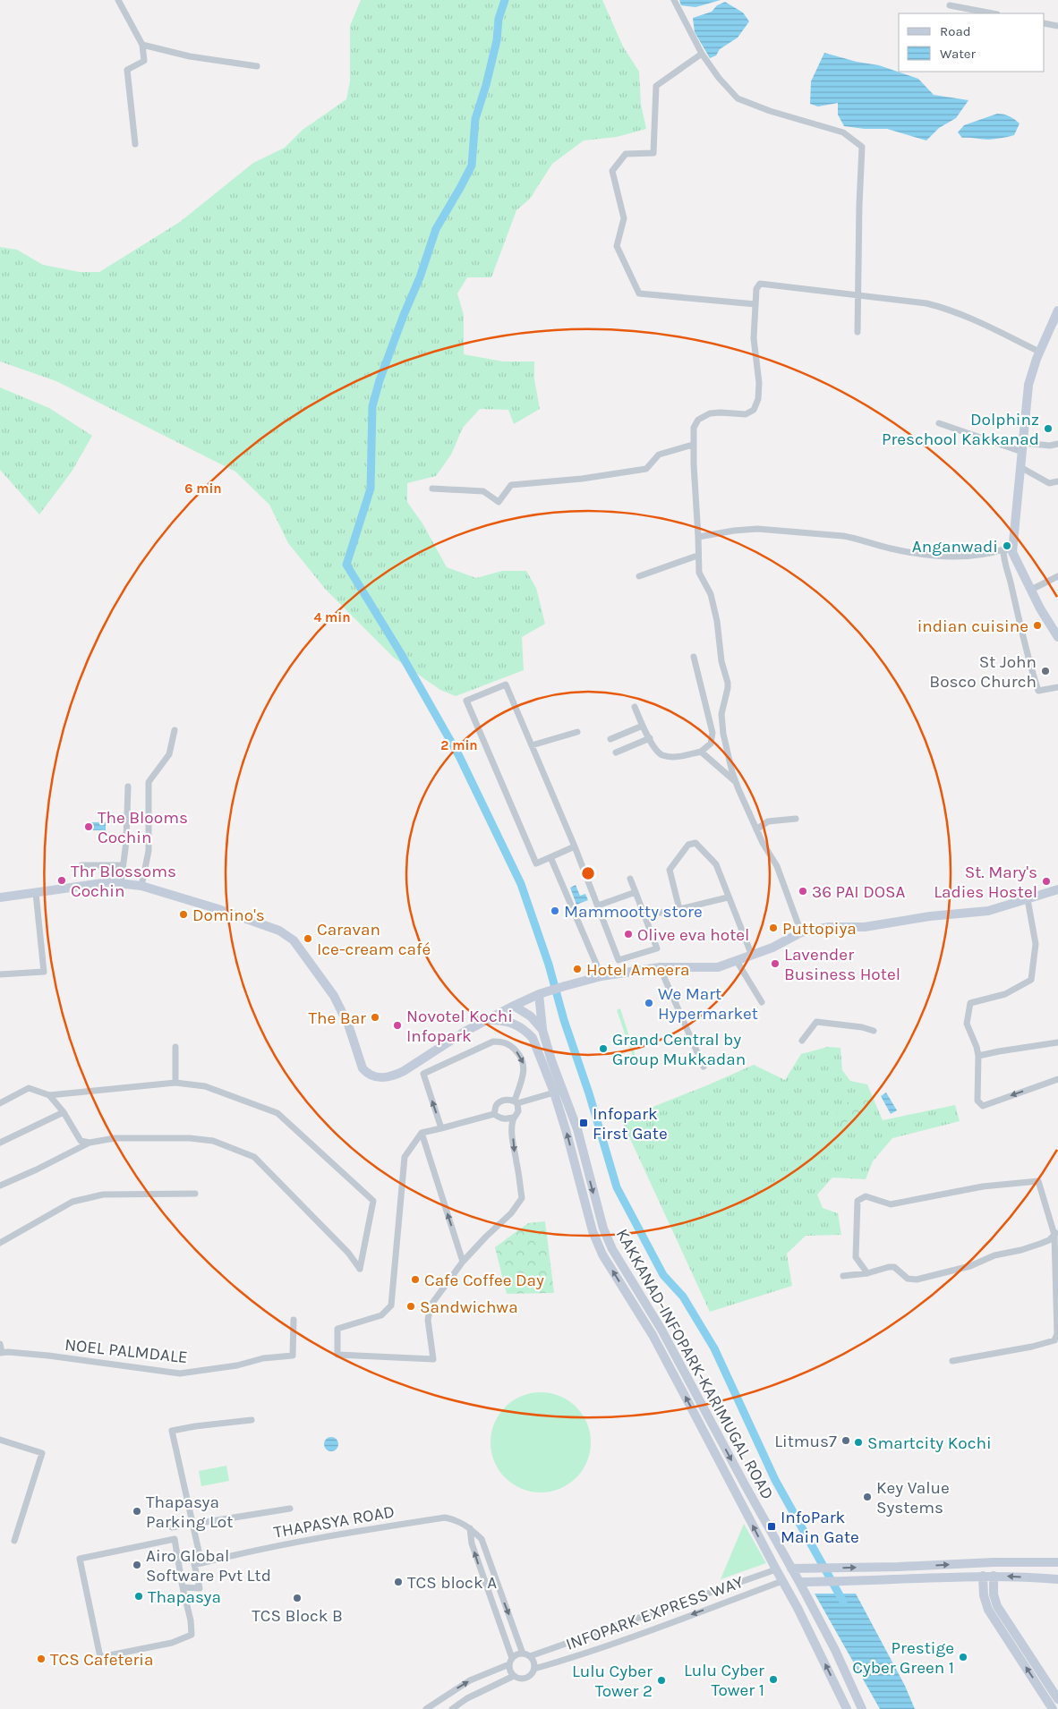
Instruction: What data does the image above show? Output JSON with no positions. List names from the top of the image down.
{
  "streets": {
    "main road": ["KAKKANAD-INFOPARK-KARIMUGAL ROAD"],
    "street": ["NOEL PALMDALE", "THAPASYA ROAD", "INFOPARK EXPRESS WAY"]
  },
  "crossings": [
    ["KAKKANAD-INFOPARK-KARIMUGAL ROAD", "INFOPARK EXPRESS WAY"],
    ["THAPASYA ROAD", "INFOPARK EXPRESS WAY"]
  ],
  "places": {
    "other": [
      "Dolphinz Preschool Kakkanad",
      "Anganwadi",
      "indian cuisine",
      "St John Bosco Church",
      "The Blooms Cochin",
      "Thr Blossoms Cochin",
      "St. Mary's Ladies Hostel",
      "36 PAI DOSA",
      "Mammootty store",
      "Domino's",
      "Puttopiya",
      "Olive eva hotel",
      "Caravan Ice-cream café",
      "Lavender Business Hotel",
      "Hotel Ameera",
      "We Mart Hypermarket",
      "The Bar",
      "Novotel Kochi Infopark",
      "Grand Central by Group Mukkadan",
      "Cafe Coffee Day",
      "Sandwichwa",
      "Litmus7",
      "Smartcity Kochi",
      "Key Value Systems",
      "Thapasya Parking Lot",
      "Airo Global Software Pvt Ltd",
      "TCS block A",
      "Thapasya",
      "TCS Block B",
      "Prestige Cyber Green 1",
      "TCS Cafeteria",
      "Lulu Cyber Tower 1",
      "Lulu Cyber Tower 2"
    ],
    "transit": ["Infopark First Gate", "InfoPark Main Gate"]
  },
  "legend": ["Road", "Water"],
  "rings": ["6 min", "4 min", "2 min"]
}
